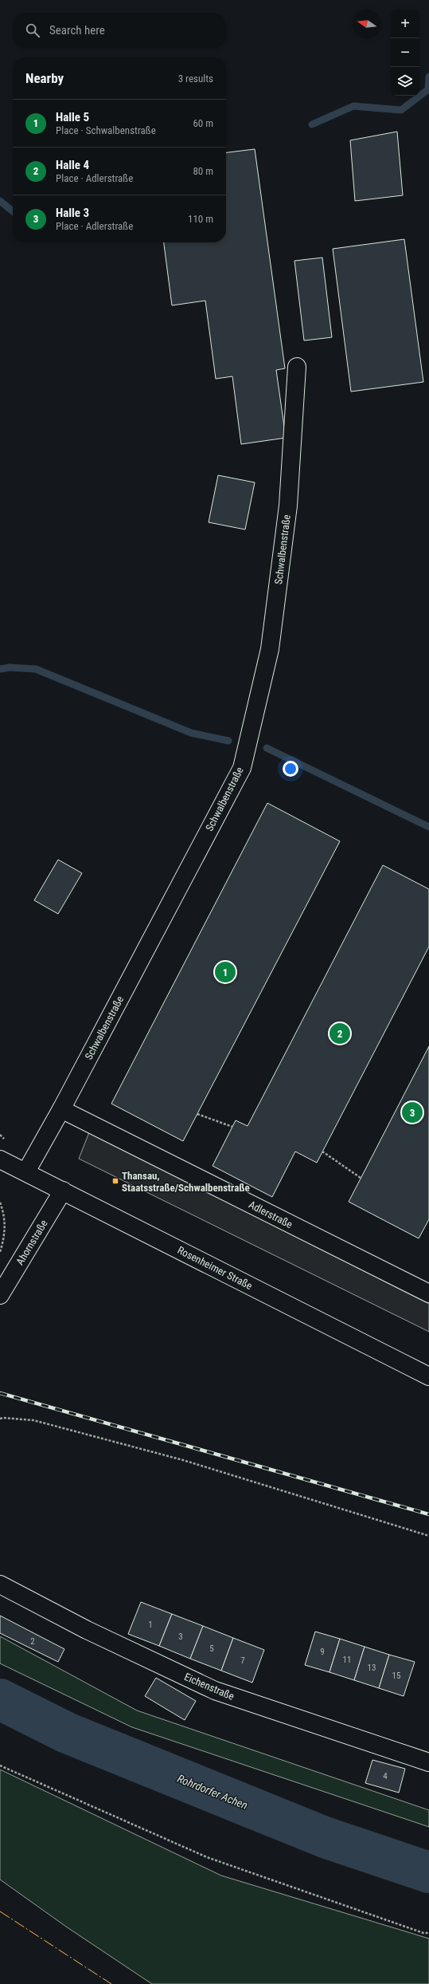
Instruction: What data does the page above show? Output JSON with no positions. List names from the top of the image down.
{
  "streets": {
    "street": [
      "Schwalbenstraße",
      "Adlerstraße",
      "Ahornstraße",
      "Rosenheimer Straße",
      "Eichenstraße"
    ]
  },
  "crossings": [
    ["Schwalbenstraße", "Adlerstraße"],
    ["Schwalbenstraße", "Rosenheimer Straße"],
    ["Ahornstraße", "Rosenheimer Straße"]
  ],
  "water": ["Rohrdorfer Achen"],
  "places": {
    "transit": ["Thansau, Staatsstraße/Schwalbenstraße"]
  },
  "house_numbers": [
    "1",
    "3",
    "2",
    "5",
    "9",
    "11",
    "7",
    "13",
    "15",
    "4"
  ],
  "north": "left",
  "page": {
    "map_buttons": ["+", "−"],
    "search": "Search here",
    "heading": ["Nearby", "3 results"],
    "list": [
      {
        "mark": "1",
        "name": "Halle 5",
        "note": "Place · Schwalbenstraße",
        "value": "60 m"
      },
      {
        "mark": "2",
        "name": "Halle 4",
        "note": "Place · Adlerstraße",
        "value": "80 m"
      },
      {
        "mark": "3",
        "name": "Halle 3",
        "note": "Place · Adlerstraße",
        "value": "110 m"
      }
    ],
    "pins": ["1", "2", "3"]
  }
}
